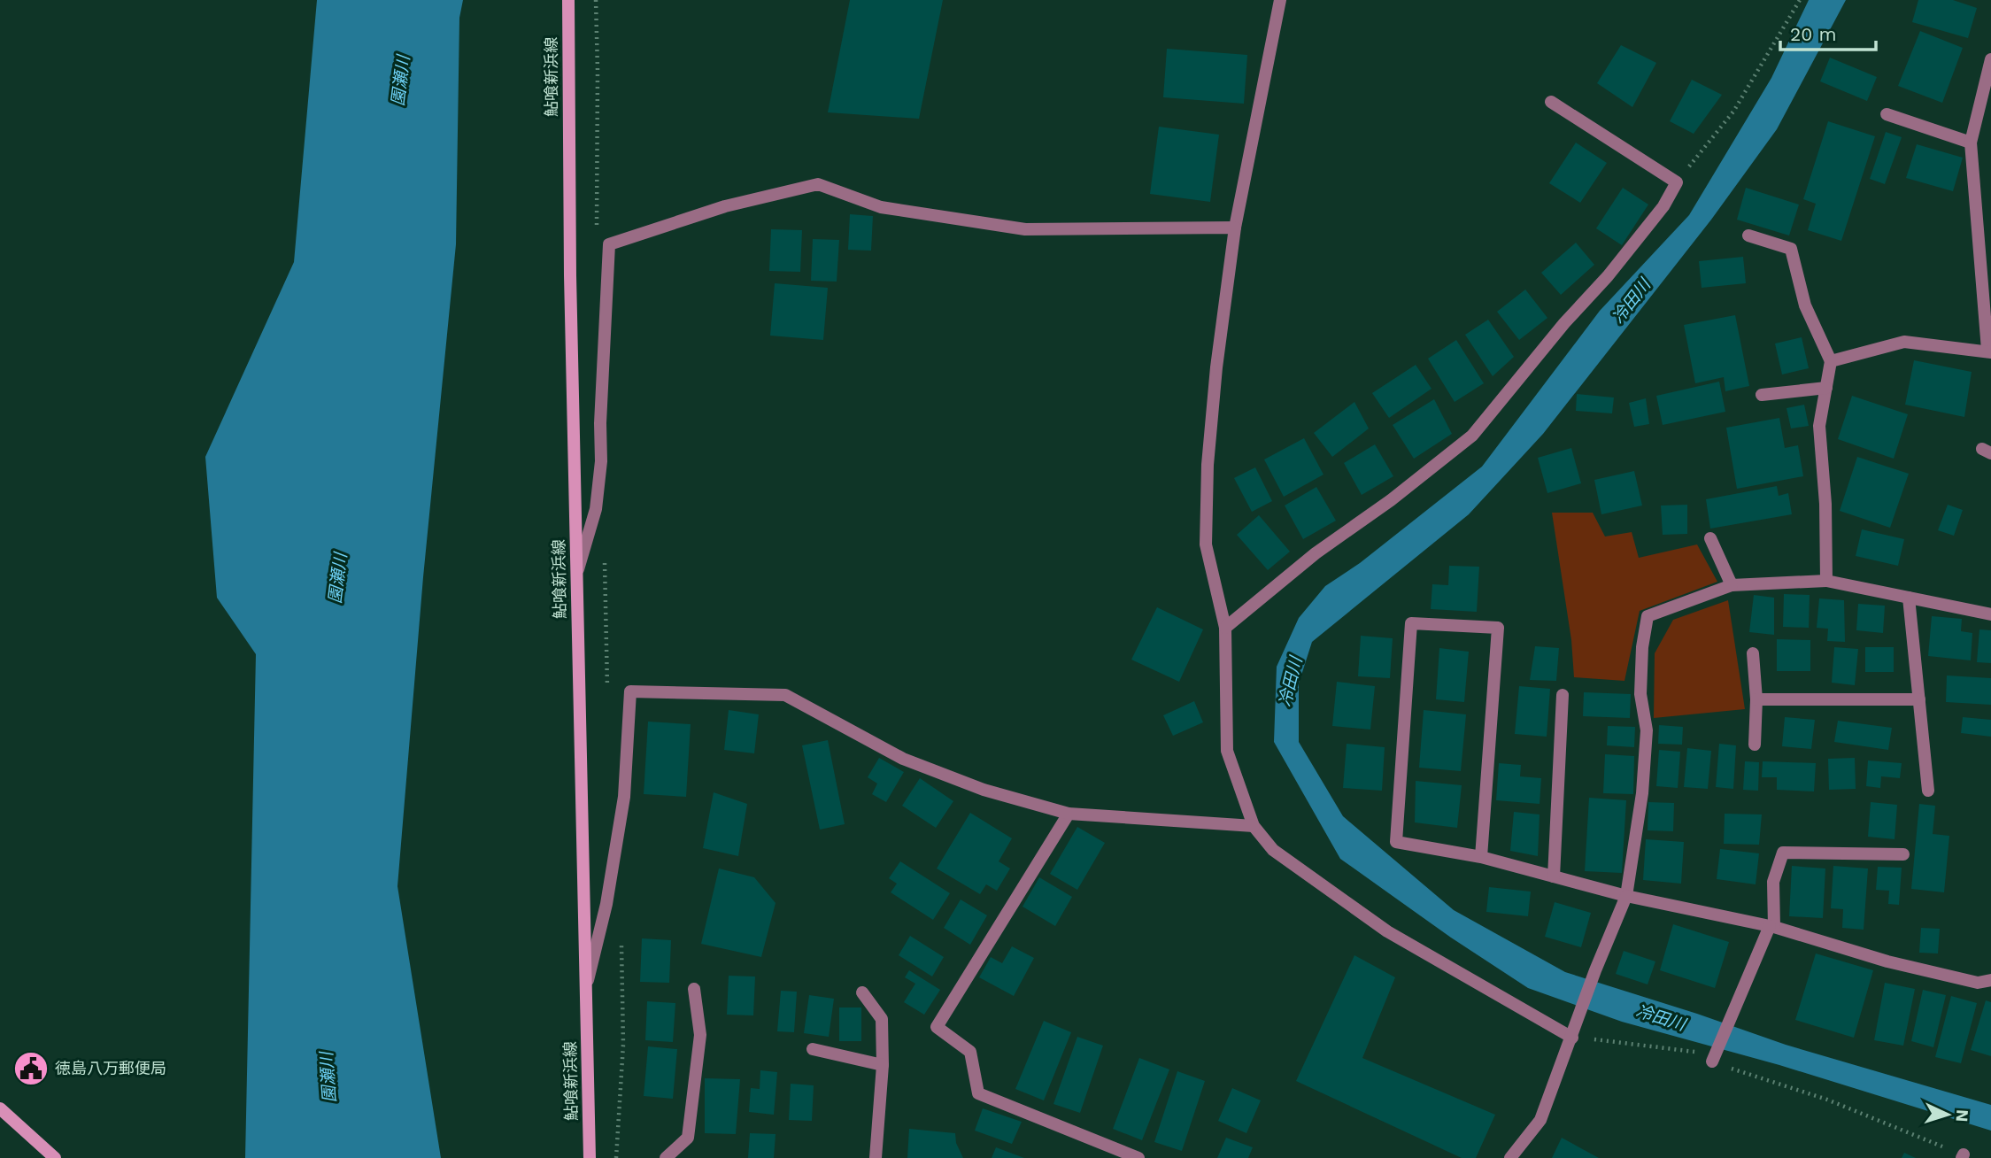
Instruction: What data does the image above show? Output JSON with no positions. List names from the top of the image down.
{
  "streets": {
    "main road": ["鮎喰新浜線"]
  },
  "water": ["園瀬川", "冷田川"],
  "places": {
    "public building": ["徳島八万郵便局"]
  },
  "scale_bar": "20 m",
  "north": "right"
}
